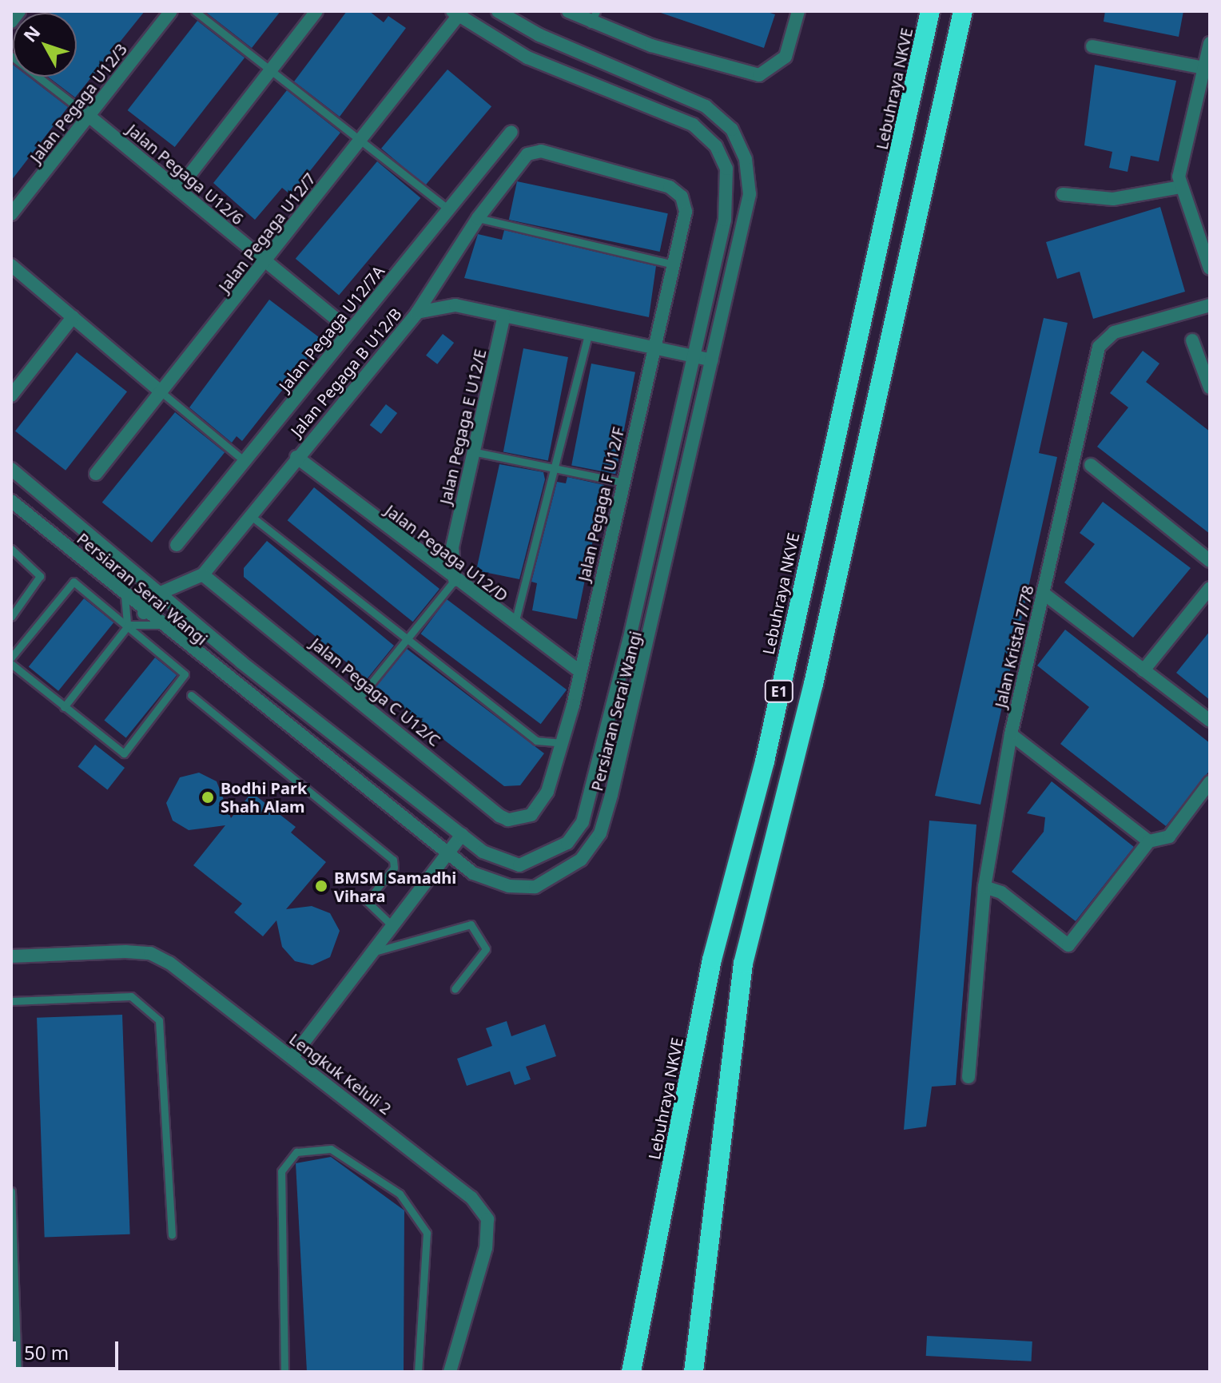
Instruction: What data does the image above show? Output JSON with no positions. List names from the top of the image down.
{
  "streets": {
    "highway": ["Lebuhraya NKVE", "E1"],
    "street": [
      "Jalan Pegaga U12/3",
      "Jalan Pegaga U12/6",
      "Jalan Pegaga U12/7",
      "Jalan Pegaga U12/7A",
      "Jalan Pegaga B U12/B",
      "Jalan Pegaga E U12/E",
      "Jalan Pegaga F U12/F",
      "Jalan Pegaga U12/D",
      "Persiaran Serai Wangi",
      "Jalan Kristal 7/78",
      "Jalan Pegaga C U12/C",
      "Lengkuk Keluli 2"
    ]
  },
  "crossings": [
    ["Jalan Pegaga U12/3", "Jalan Pegaga U12/6"],
    ["Jalan Pegaga U12/6", "Jalan Pegaga U12/7"],
    ["Jalan Pegaga U12/6", "Jalan Pegaga U12/7A"],
    ["Jalan Pegaga U12/7", "Persiaran Serai Wangi"],
    ["Jalan Pegaga B U12/B", "Jalan Pegaga E U12/E"],
    ["Jalan Pegaga B U12/B", "Jalan Pegaga F U12/F"],
    ["Jalan Pegaga B U12/B", "Jalan Pegaga U12/D"],
    ["Jalan Pegaga B U12/B", "Persiaran Serai Wangi"],
    ["Jalan Pegaga B U12/B", "Jalan Pegaga C U12/C"],
    ["Jalan Pegaga E U12/E", "Jalan Pegaga U12/D"],
    ["Jalan Pegaga F U12/F", "Jalan Pegaga U12/D"],
    ["Jalan Pegaga F U12/F", "Jalan Pegaga C U12/C"]
  ],
  "places": ["Bodhi Park Shah Alam", "BMSM Samadhi Vihara"],
  "scale_bar": "50 m",
  "north": "top left"
}
